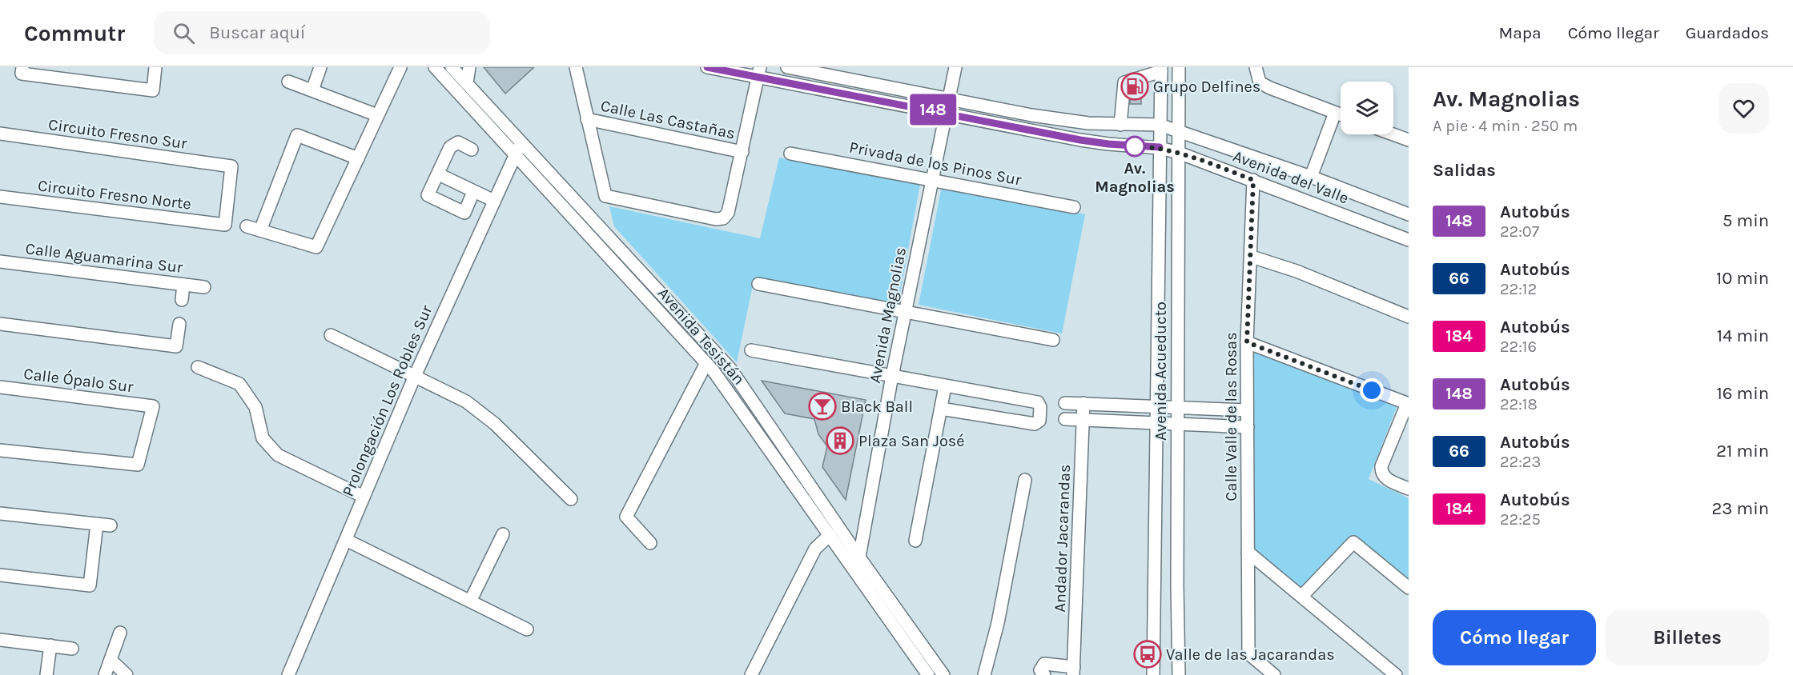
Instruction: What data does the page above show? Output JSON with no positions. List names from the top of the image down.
{
  "streets": {
    "street": [
      "Calle Las Castañas",
      "Circuito Fresno Sur",
      "Privada de los Pinos Sur",
      "Avenida del Valle",
      "Circuito Fresno Norte",
      "Calle Aguamarina Sur",
      "Avenida Magnolias",
      "Avenida Tesistán",
      "Avenida Acueducto",
      "Calle Ópalo Sur",
      "Prolongación Los Robles Sur",
      "Calle Valle de las Rosas",
      "Andador Jacarandas"
    ]
  },
  "crossings": [
    ["Circuito Fresno Sur", "Circuito Fresno Norte"],
    ["Privada de los Pinos Sur", "Avenida Magnolias"],
    ["Avenida del Valle", "Avenida Magnolias"],
    ["Avenida del Valle", "Avenida Acueducto"],
    ["Avenida del Valle", "Calle Valle de las Rosas"],
    ["Avenida Magnolias", "Avenida Tesistán"],
    ["Avenida Tesistán", "Prolongación Los Robles Sur"]
  ],
  "places": {
    "fuel station": ["Grupo Delfines"],
    "other": ["Av. Magnolias"],
    "bar": ["Black Ball"],
    "building": ["Plaza San José"],
    "bus stop": ["Valle de las Jacarandas"]
  },
  "lines": ["bus line 148"],
  "page": {
    "header": "Commutr",
    "search": "Buscar aquí",
    "nav": ["Mapa", "Cómo llegar", "Guardados"],
    "on_map": "148",
    "heading": [
      ["Av. Magnolias", "A pie · 4 min · 250 m"],
      "Salidas"
    ],
    "list": [
      {
        "mark": "148",
        "name": "Autobús",
        "note": "22:07",
        "value": "5 min"
      },
      {
        "mark": "66",
        "name": "Autobús",
        "note": "22:12",
        "value": "10 min"
      },
      {
        "mark": "184",
        "name": "Autobús",
        "note": "22:16",
        "value": "14 min"
      },
      {
        "mark": "148",
        "name": "Autobús",
        "note": "22:18",
        "value": "16 min"
      },
      {
        "mark": "66",
        "name": "Autobús",
        "note": "22:23",
        "value": "21 min"
      },
      {
        "mark": "184",
        "name": "Autobús",
        "note": "22:25",
        "value": "23 min"
      }
    ],
    "buttons": ["Cómo llegar", "Billetes"]
  }
}
